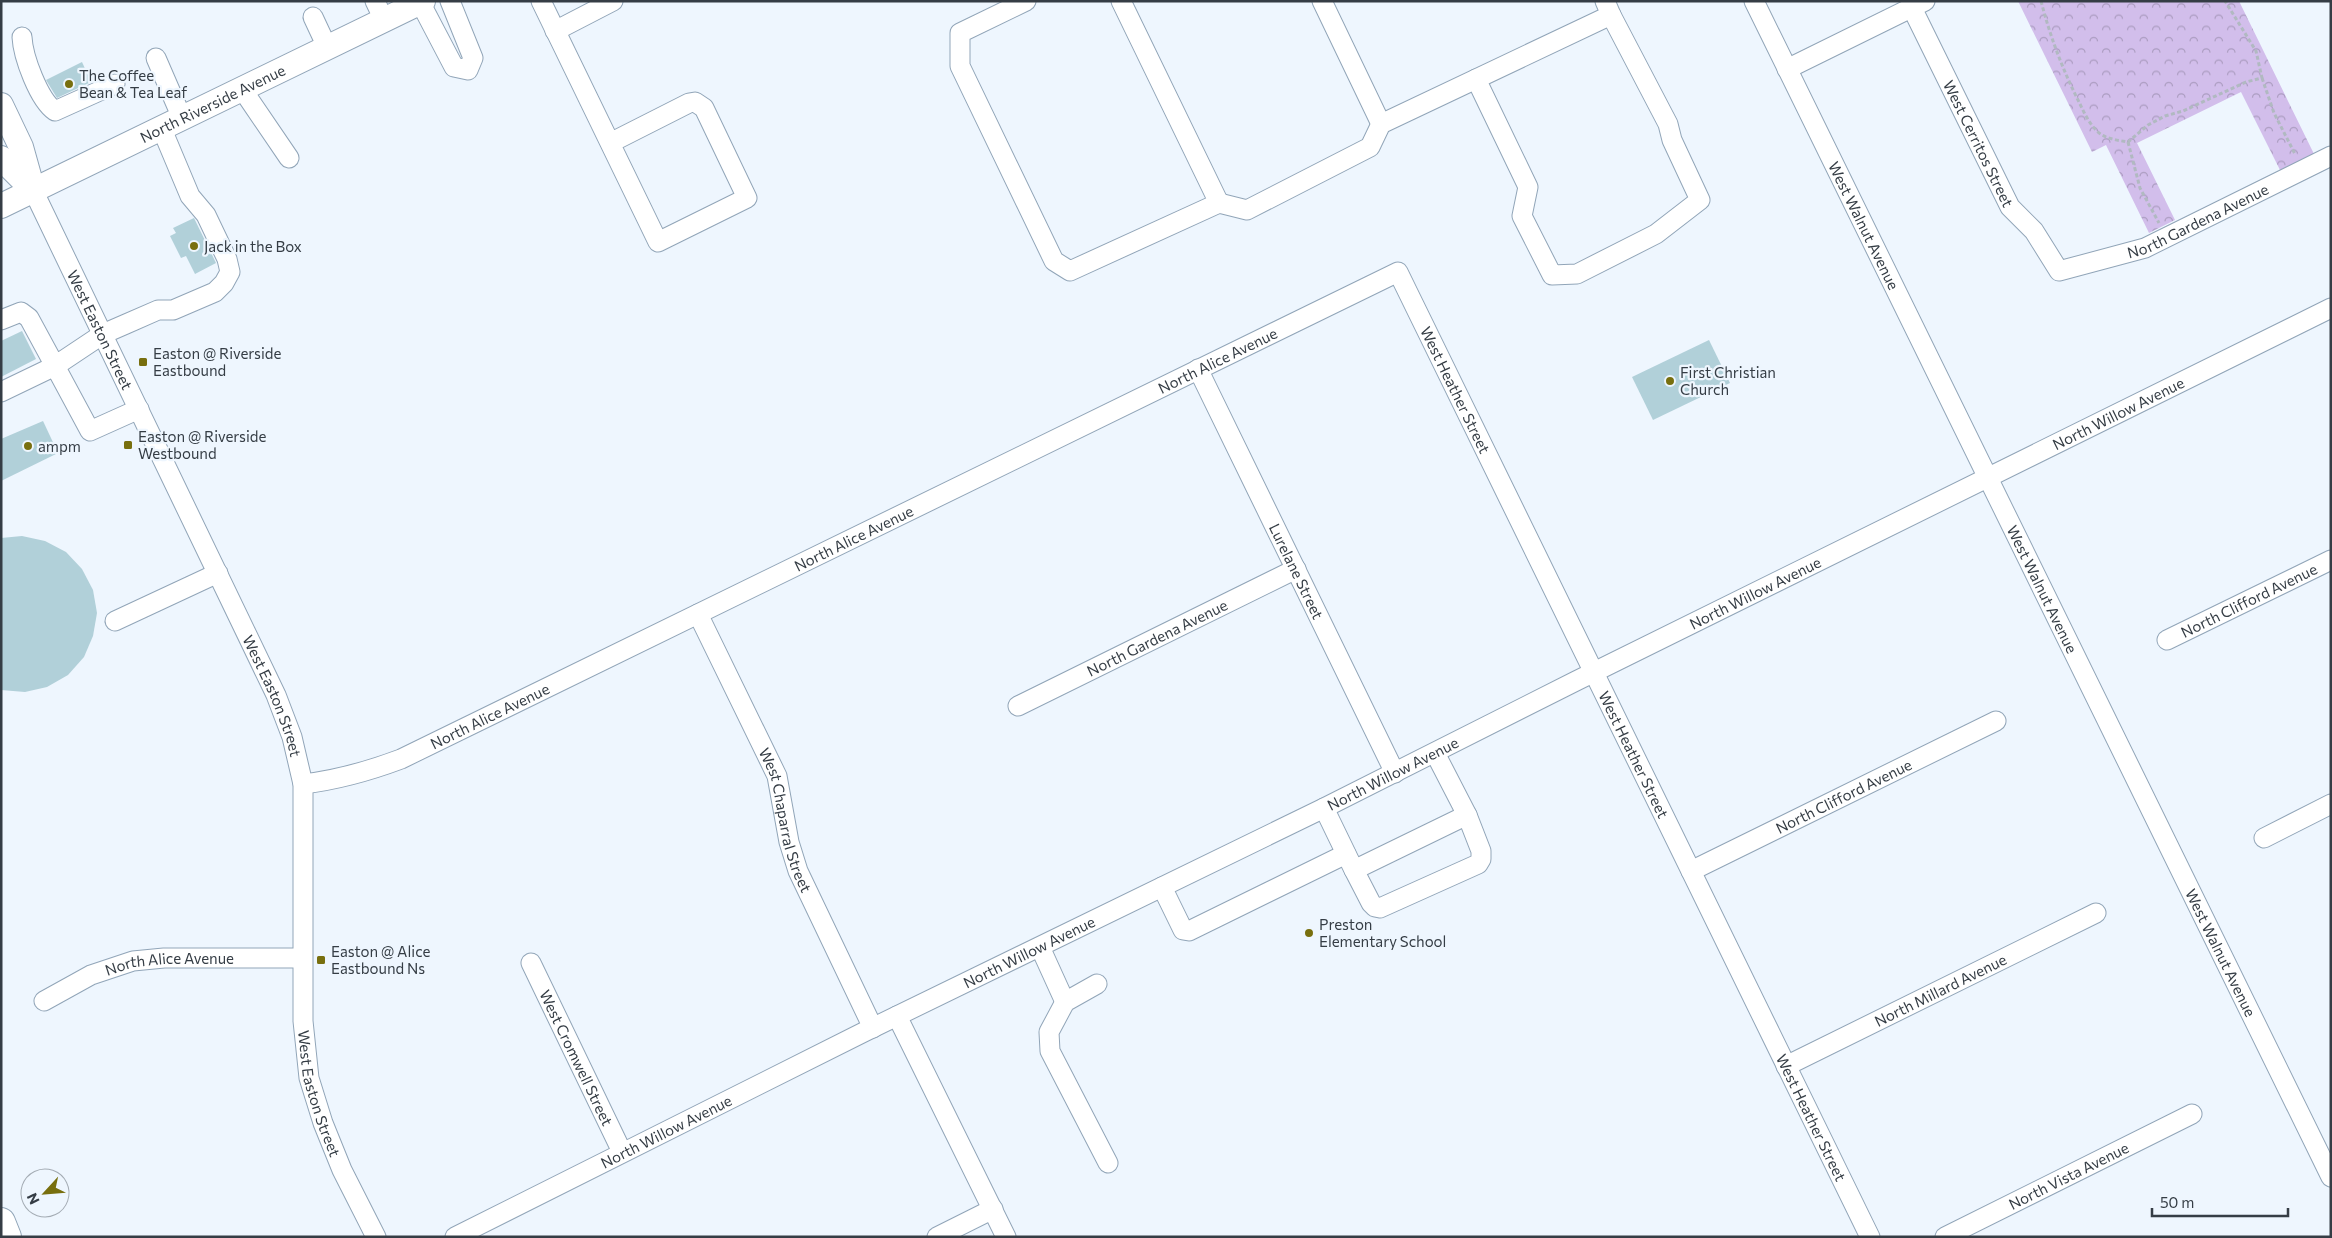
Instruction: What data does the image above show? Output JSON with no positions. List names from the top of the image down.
{
  "streets": {
    "main road": ["North Riverside Avenue"],
    "street": [
      "West Cerritos Street",
      "North Gardena Avenue",
      "West Walnut Avenue",
      "West Easton Street",
      "North Alice Avenue",
      "West Heather Street",
      "North Willow Avenue",
      "Lurelane Street",
      "North Clifford Avenue",
      "West Chaparral Street",
      "North Millard Avenue",
      "West Cromwell Street",
      "North Vista Avenue"
    ]
  },
  "crossings": [
    ["North Riverside Avenue", "West Easton Street"],
    ["West Cerritos Street", "North Gardena Avenue"],
    ["North Gardena Avenue", "Lurelane Street"],
    ["West Walnut Avenue", "North Willow Avenue"],
    ["West Easton Street", "North Alice Avenue"],
    ["North Alice Avenue", "West Heather Street"],
    ["North Alice Avenue", "Lurelane Street"],
    ["North Alice Avenue", "West Chaparral Street"],
    ["West Heather Street", "North Willow Avenue"],
    ["West Heather Street", "North Clifford Avenue"],
    ["West Heather Street", "North Millard Avenue"],
    ["North Willow Avenue", "Lurelane Street"],
    ["North Willow Avenue", "West Chaparral Street"],
    ["North Willow Avenue", "West Cromwell Street"]
  ],
  "places": {
    "other": [
      "The Coffee Bean & Tea Leaf",
      "Jack in the Box",
      "First Christian Church",
      "ampm",
      "Preston Elementary School"
    ],
    "transit": ["Easton @ Riverside Eastbound", "Easton @ Riverside Westbound", "Easton @ Alice Eastbound Ns"]
  },
  "scale_bar": "50 m",
  "north": "bottom left"
}
